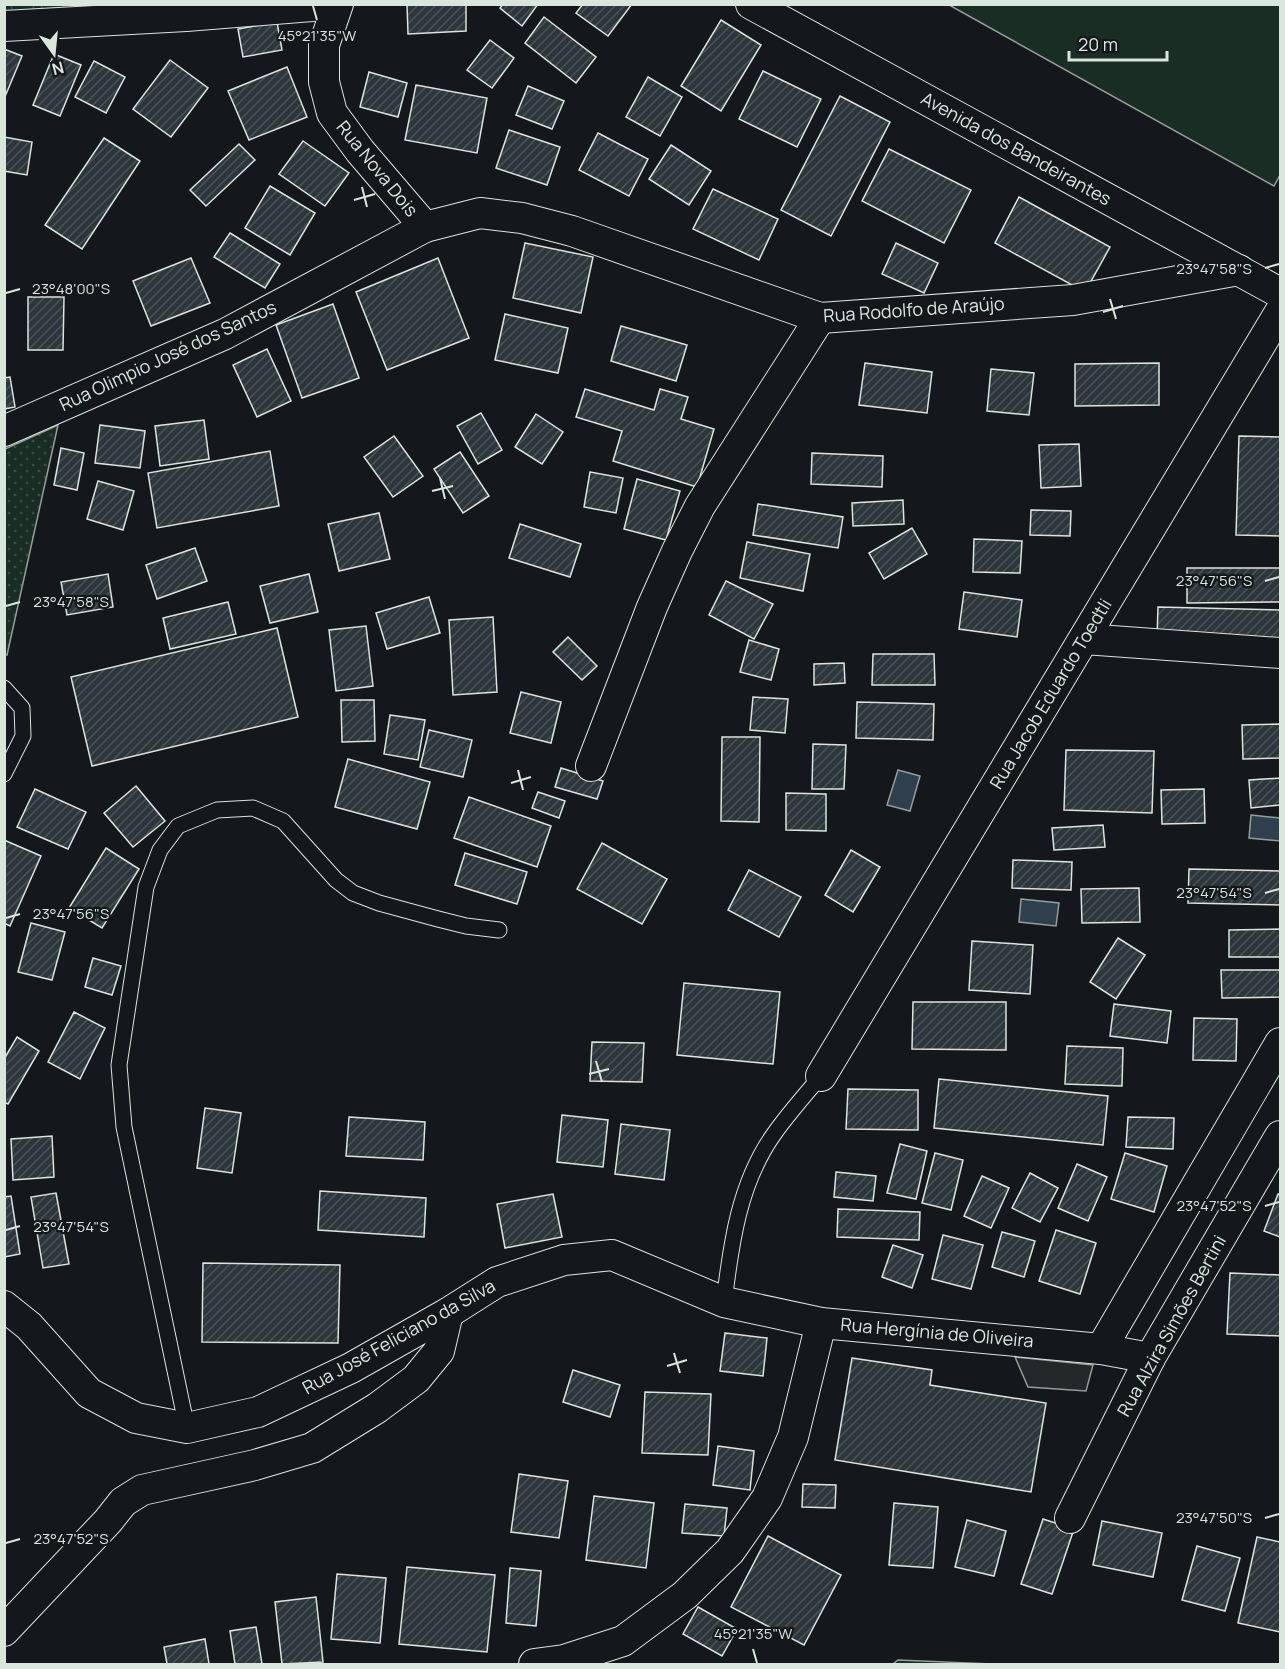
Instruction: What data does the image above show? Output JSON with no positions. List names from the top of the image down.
{
  "streets": {
    "street": [
      "Avenida dos Bandeirantes",
      "Rua Nova Dois",
      "Rua Rodolfo de Araújo",
      "Rua Olimpio José dos Santos",
      "Rua Jacob Eduardo Toedtli",
      "Rua Alzira Simões Bertini",
      "Rua Hergínia de Oliveira",
      "Rua José Feliciano da Silva"
    ]
  },
  "crossings": [
    ["Avenida dos Bandeirantes", "Rua Rodolfo de Araújo"],
    ["Rua Nova Dois", "Rua Rodolfo de Araújo"],
    ["Rua Nova Dois", "Rua Olimpio José dos Santos"],
    ["Rua Rodolfo de Araújo", "Rua Olimpio José dos Santos"],
    ["Rua Alzira Simões Bertini", "Rua Hergínia de Oliveira"],
    ["Rua Hergínia de Oliveira", "Rua José Feliciano da Silva"]
  ],
  "scale_bar": "20 m",
  "north": "bottom",
  "coordinates": [
    "45°21'35\"W",
    "23°47'58\"S",
    "23°48'00\"S",
    "23°47'56\"S",
    "23°47'54\"S",
    "23°47'52\"S",
    "23°47'50\"S"
  ]
}
